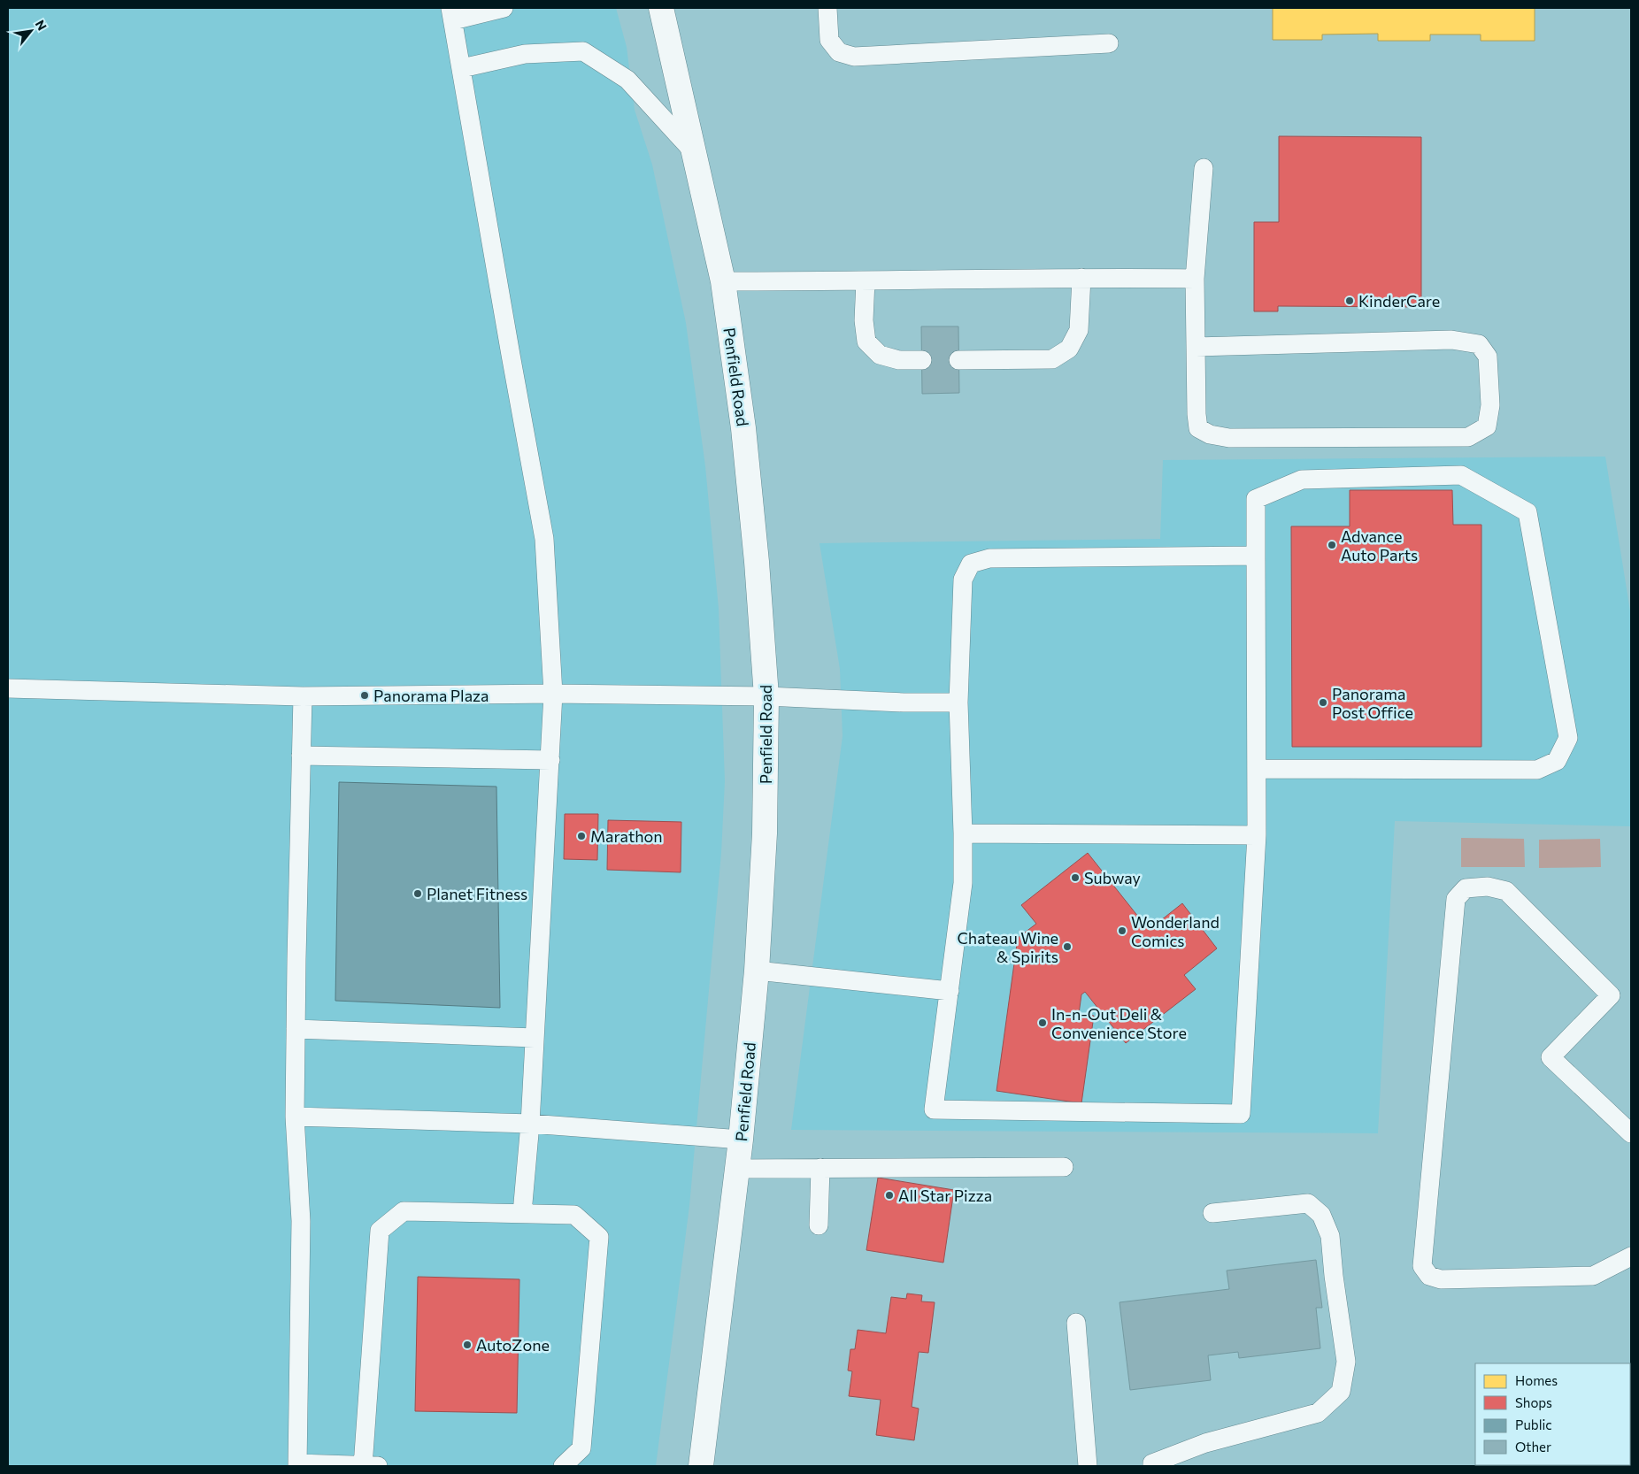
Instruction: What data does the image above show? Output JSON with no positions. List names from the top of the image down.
{
  "streets": {
    "main road": ["Penfield Road"]
  },
  "places": [
    "KinderCare",
    "Advance Auto Parts",
    "Panorama Plaza",
    "Panorama Post Office",
    "Marathon",
    "Subway",
    "Planet Fitness",
    "Wonderland Comics",
    "Chateau Wine & Spirits",
    "In-n-Out Deli & Convenience Store",
    "All Star Pizza",
    "AutoZone"
  ],
  "legend": [
    "Homes",
    "Shops",
    "Public",
    "Other"
  ],
  "north": "top right"
}
